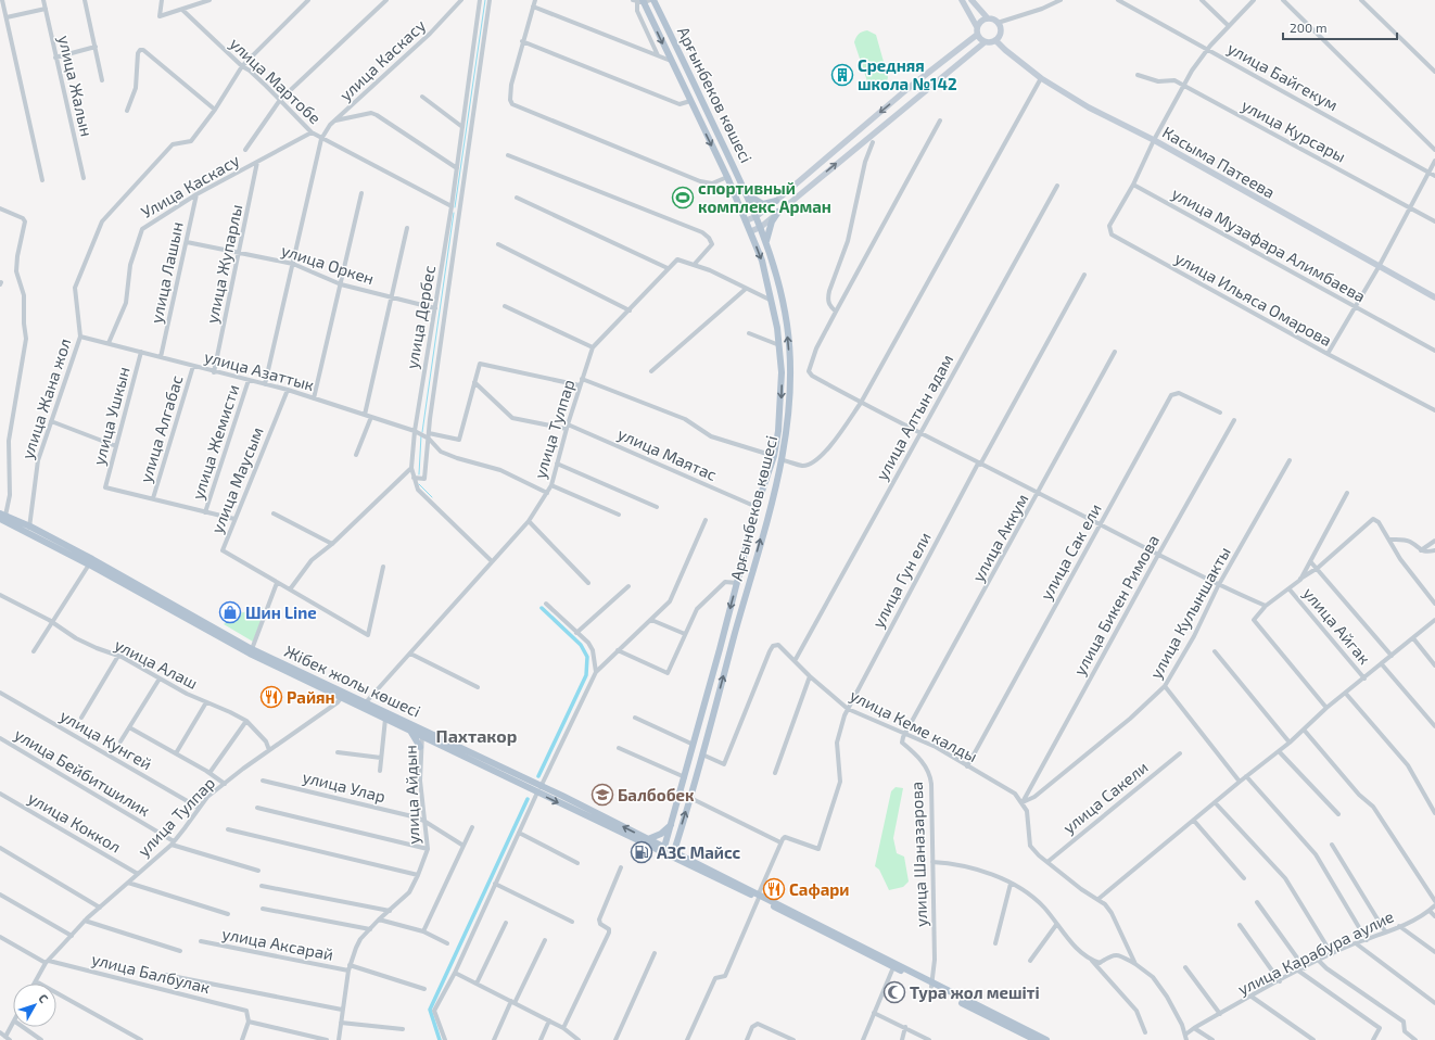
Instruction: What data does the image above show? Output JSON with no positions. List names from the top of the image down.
{
  "streets": {
    "main road": ["Арғынбеков көшесі", "Касыма Патеева", "Жібек жолы көшесі"],
    "street": [
      "улица Каскасу",
      "улица Байгекум",
      "улица Мартобе",
      "улица Жалын",
      "улица Курсары",
      "Улица Каскасу",
      "улица Музафара Алимбаева",
      "улица Жупарлы",
      "улица Оркен",
      "улица Лашын",
      "улица Ильяса Омарова",
      "улица Дербес",
      "улица Азаттык",
      "улица Жана жол",
      "улица Ушкын",
      "улица Алтын адам",
      "улица Алгабас",
      "улица Тулпар",
      "улица Жемисти",
      "улица Маятас",
      "улица Маусым",
      "улица Аккум",
      "улица Сак ели",
      "улица Гун ели",
      "улица Бикен Римова",
      "улица Кулыншакты",
      "улица Айгак",
      "улица Алаш",
      "улица Кеме калды",
      "улица Кунгей",
      "улица Бейбитшилик",
      "улица Улар",
      "улица Айдын",
      "улица Сакели",
      "улица Коккол",
      "улица Шаназарова",
      "улица Аксарай",
      "улица Карабура аулие",
      "улица Балбулак"
    ]
  },
  "crossings": [
    ["улица Каскасу", "улица Мартобе"],
    ["улица Мартобе", "Улица Каскасу"],
    ["улица Мартобе", "улица Дербес"],
    ["улица Мартобе", "улица Жана жол"],
    ["Арғынбеков көшесі", "улица Тулпар"],
    ["Арғынбеков көшесі", "улица Маятас"],
    ["Арғынбеков көшесі", "Жібек жолы көшесі"],
    ["Арғынбеков көшесі", "улица Кеме калды"],
    ["Улица Каскасу", "улица Жупарлы"],
    ["Улица Каскасу", "улица Лашын"],
    ["Улица Каскасу", "улица Азаттык"],
    ["улица Музафара Алимбаева", "улица Ильяса Омарова"],
    ["улица Жупарлы", "улица Оркен"],
    ["улица Жупарлы", "улица Азаттык"],
    ["улица Оркен", "улица Лашын"],
    ["улица Оркен", "улица Дербес"],
    ["улица Лашын", "улица Азаттык"],
    ["улица Дербес", "улица Азаттык"],
    ["улица Азаттык", "улица Жана жол"],
    ["улица Азаттык", "улица Ушкын"],
    ["улица Азаттык", "улица Алгабас"],
    ["улица Азаттык", "улица Тулпар"],
    ["улица Азаттык", "улица Жемисти"],
    ["улица Азаттык", "улица Маусым"],
    ["улица Жана жол", "Жібек жолы көшесі"],
    ["улица Ушкын", "улица Алгабас"],
    ["улица Алтын адам", "улица Кеме калды"],
    ["улица Тулпар", "улица Маятас"],
    ["улица Тулпар", "улица Алаш"],
    ["улица Тулпар", "Жібек жолы көшесі"],
    ["улица Тулпар", "улица Кунгей"],
    ["улица Тулпар", "улица Бейбитшилик"],
    ["улица Тулпар", "улица Коккол"],
    ["улица Тулпар", "улица Балбулак"],
    ["улица Аккум", "улица Кеме калды"],
    ["улица Аккум", "улица Шаназарова"],
    ["улица Сак ели", "улица Кеме калды"],
    ["улица Гун ели", "улица Кеме калды"],
    ["улица Бикен Римова", "улица Кулыншакты"],
    ["улица Бикен Римова", "улица Кеме калды"],
    ["улица Кулыншакты", "улица Кеме калды"],
    ["Жібек жолы көшесі", "улица Айдын"],
    ["Жібек жолы көшесі", "улица Шаназарова"],
    ["улица Кеме калды", "улица Сакели"],
    ["улица Кеме калды", "улица Шаназарова"],
    ["улица Кеме калды", "улица Карабура аулие"],
    ["улица Улар", "улица Айдын"],
    ["улица Айдын", "улица Аксарай"],
    ["улица Айдын", "улица Балбулак"]
  ],
  "districts": ["Пахтакор"],
  "places": {
    "building": ["Средняя школа №142"],
    "sports": ["спортивный комплекс Арман"],
    "shop": ["Шин Line"],
    "restaurant": ["Райян", "Сафари"],
    "school or university": ["Балбобек"],
    "fuel station": ["АЗС Майсс"],
    "mosque": ["Тура жол мешіті"]
  },
  "scale_bar": "200 m",
  "north": "top right"
}
